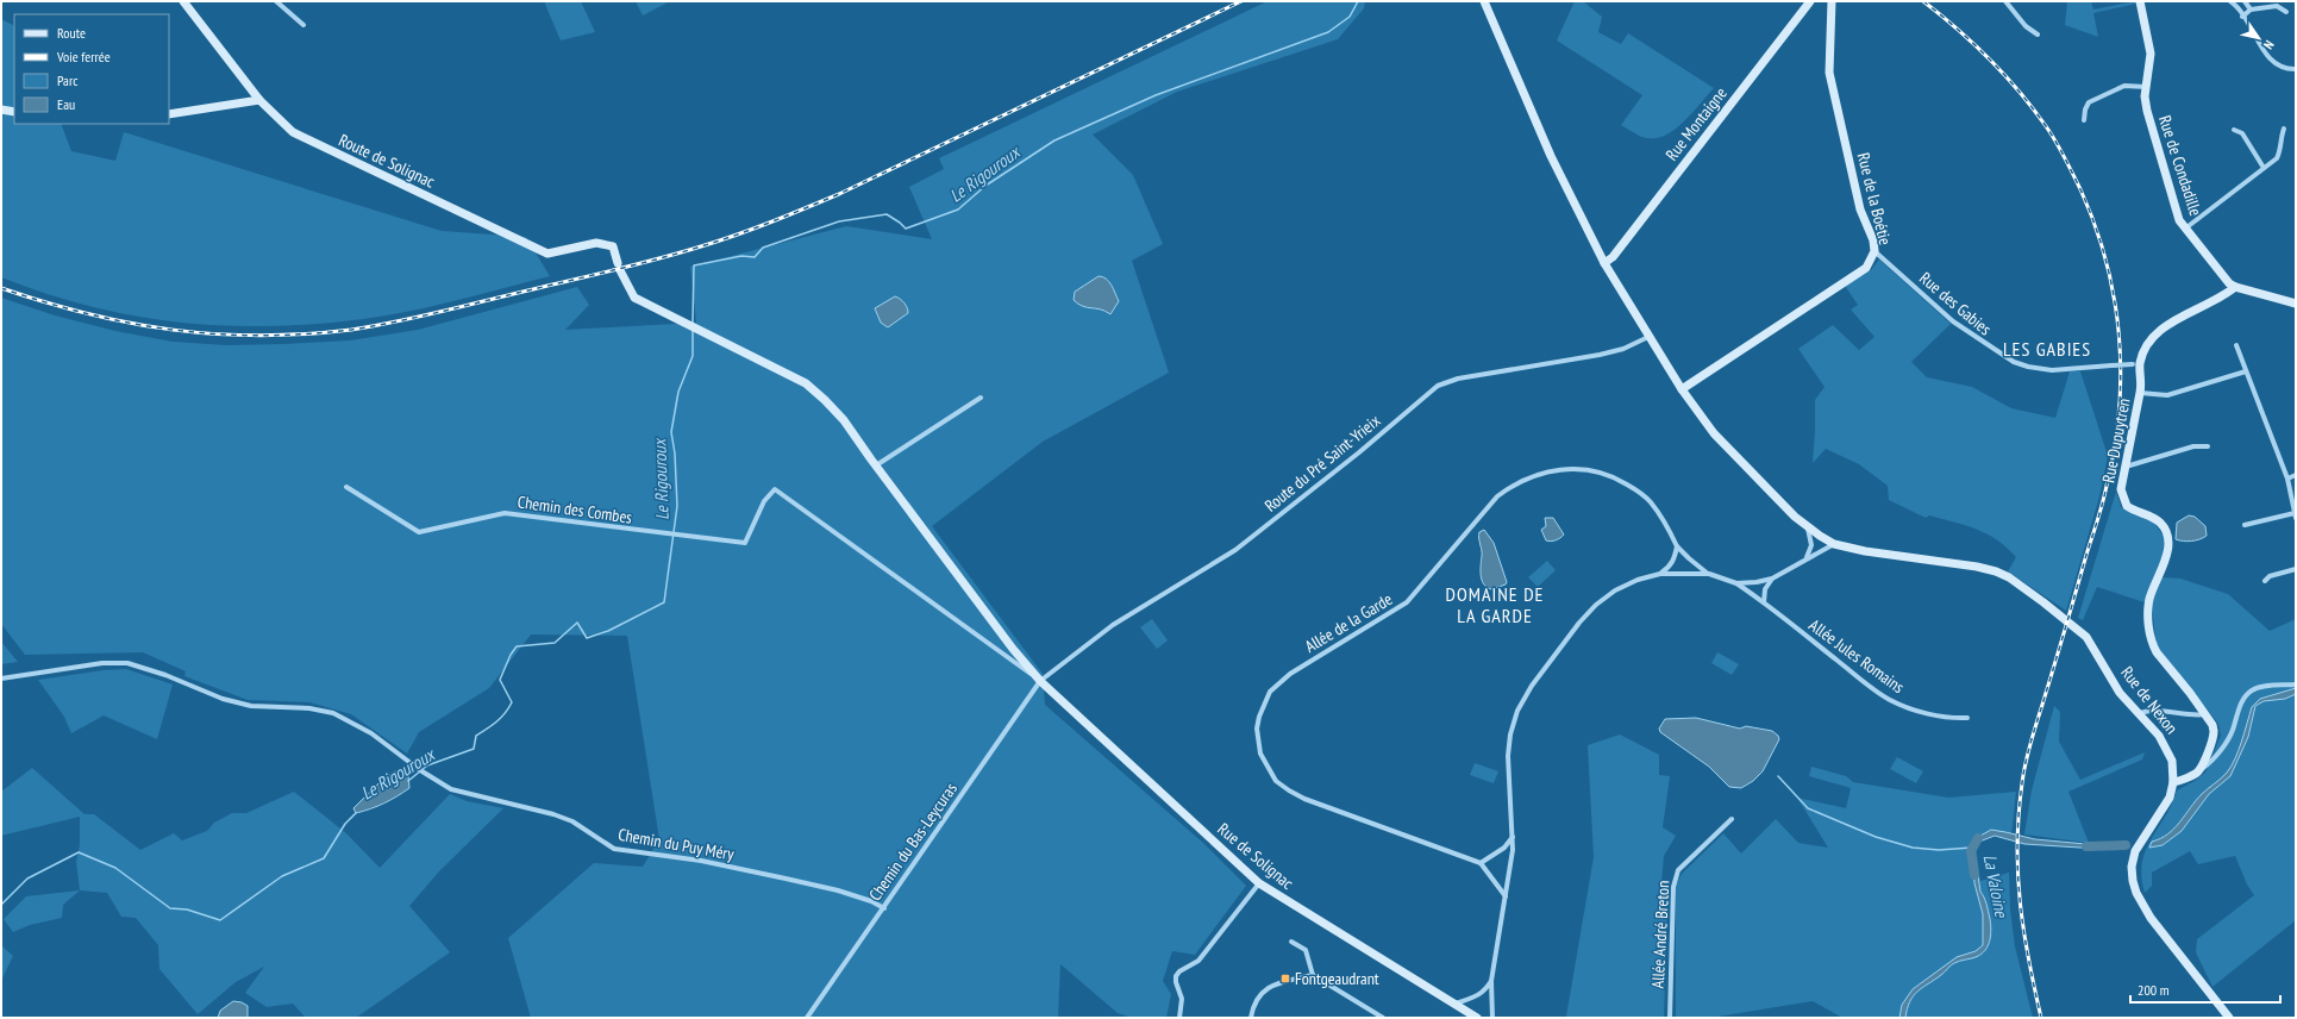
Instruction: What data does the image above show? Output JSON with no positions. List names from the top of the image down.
{
  "streets": {
    "street": [
      "Rue Montaigne",
      "Route de Solignac",
      "Rue de Condadille",
      "Rue de la Boétie",
      "Rue des Gabies",
      "Rue Dupuytren",
      "Route du Pré Saint-Yrieix",
      "Chemin des Combes",
      "Allée de la Garde",
      "Allée Jules Romains",
      "Rue de Nexon",
      "Chemin du Bas-Leycuras",
      "Chemin du Puy Méry",
      "Rue de Solignac",
      "Allée André Breton"
    ]
  },
  "crossings": [
    ["Rue Montaigne", "Rue de Nexon"],
    ["Route de Solignac", "Rue de Solignac"],
    ["Rue de Condadille", "Rue Dupuytren"],
    ["Rue de la Boétie", "Rue des Gabies"],
    ["Rue de la Boétie", "Rue de Nexon"],
    ["Rue des Gabies", "Rue Dupuytren"],
    ["Route du Pré Saint-Yrieix", "Chemin des Combes"],
    ["Route du Pré Saint-Yrieix", "Rue de Nexon"],
    ["Route du Pré Saint-Yrieix", "Chemin du Bas-Leycuras"],
    ["Route du Pré Saint-Yrieix", "Rue de Solignac"],
    ["Chemin des Combes", "Chemin du Bas-Leycuras"],
    ["Chemin des Combes", "Rue de Solignac"],
    ["Allée de la Garde", "Allée Jules Romains"],
    ["Allée de la Garde", "Rue de Nexon"],
    ["Chemin du Bas-Leycuras", "Chemin du Puy Méry"],
    ["Chemin du Bas-Leycuras", "Rue de Solignac"]
  ],
  "districts": ["LES GABIES", "DOMAINE DE LA GARDE"],
  "water": ["Le Rigouroux", "La Valoine"],
  "places": {
    "transit": ["Fontgeaudrant"]
  },
  "legend": [
    "Route",
    "Voie ferrée",
    "Parc",
    "Eau"
  ],
  "scale_bar": "200 m",
  "north": "bottom right"
}
